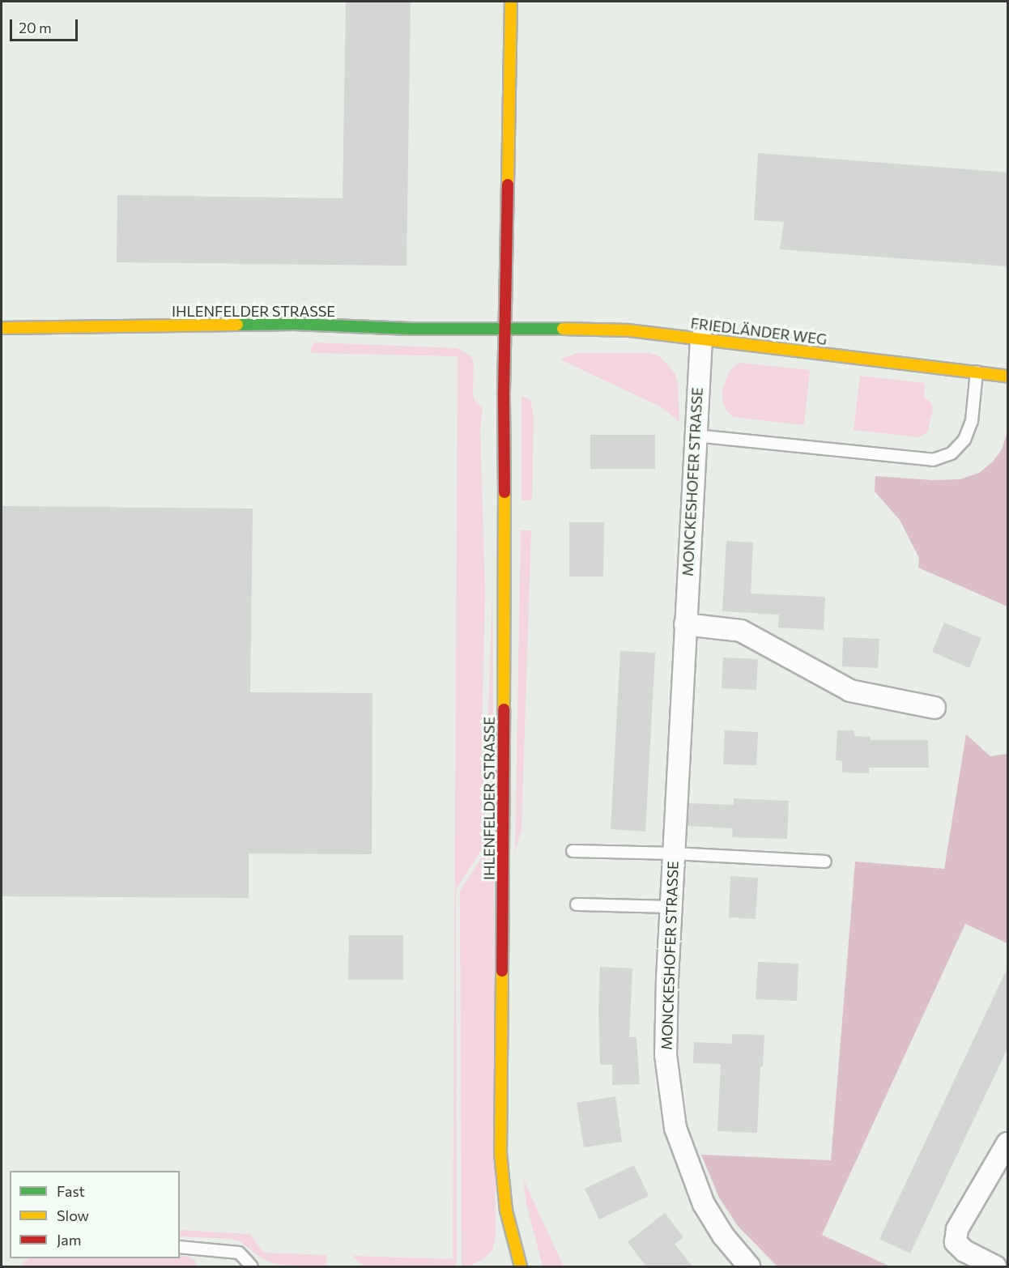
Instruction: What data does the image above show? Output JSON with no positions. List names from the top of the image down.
{
  "streets": {
    "main road": ["IHLENFELDER STRASSE", "FRIEDLÄNDER WEG"],
    "street": ["MONCKESHOFER STRASSE"]
  },
  "crossings": [
    ["IHLENFELDER STRASSE", "FRIEDLÄNDER WEG"],
    ["FRIEDLÄNDER WEG", "MONCKESHOFER STRASSE"]
  ],
  "legend": ["Fast", "Slow", "Jam"],
  "scale_bar": "20 m"
}
